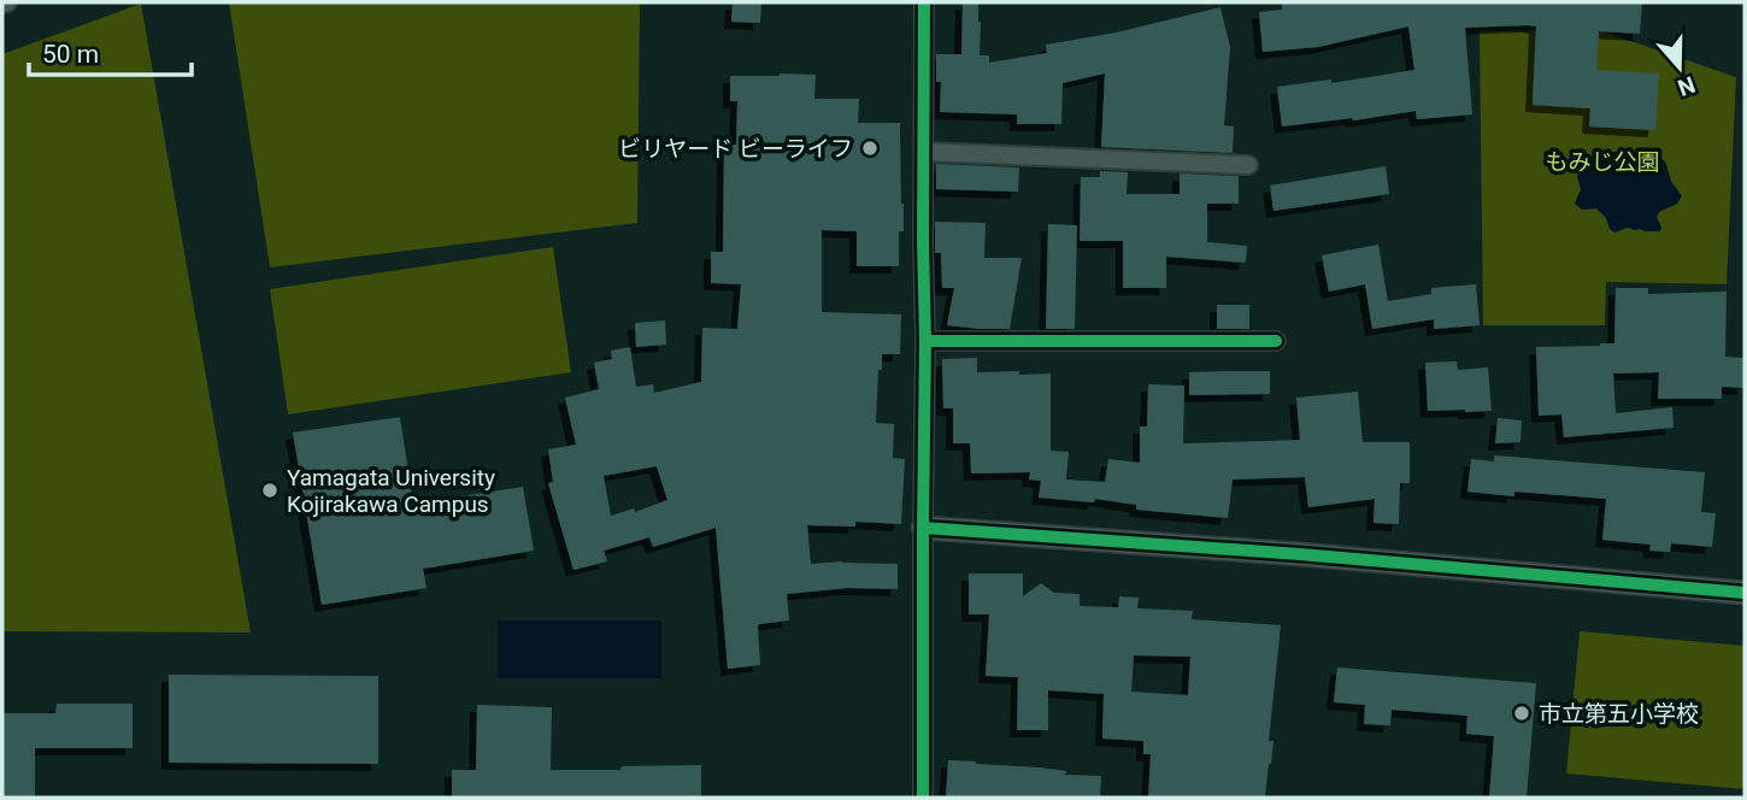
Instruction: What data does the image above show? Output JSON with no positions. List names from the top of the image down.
{
  "parks": ["もみじ公園"],
  "places": ["ビリヤード ビーライフ", "Yamagata University Kojirakawa Campus", "市立第五小学校"],
  "scale_bar": "50 m",
  "north": "bottom"
}
